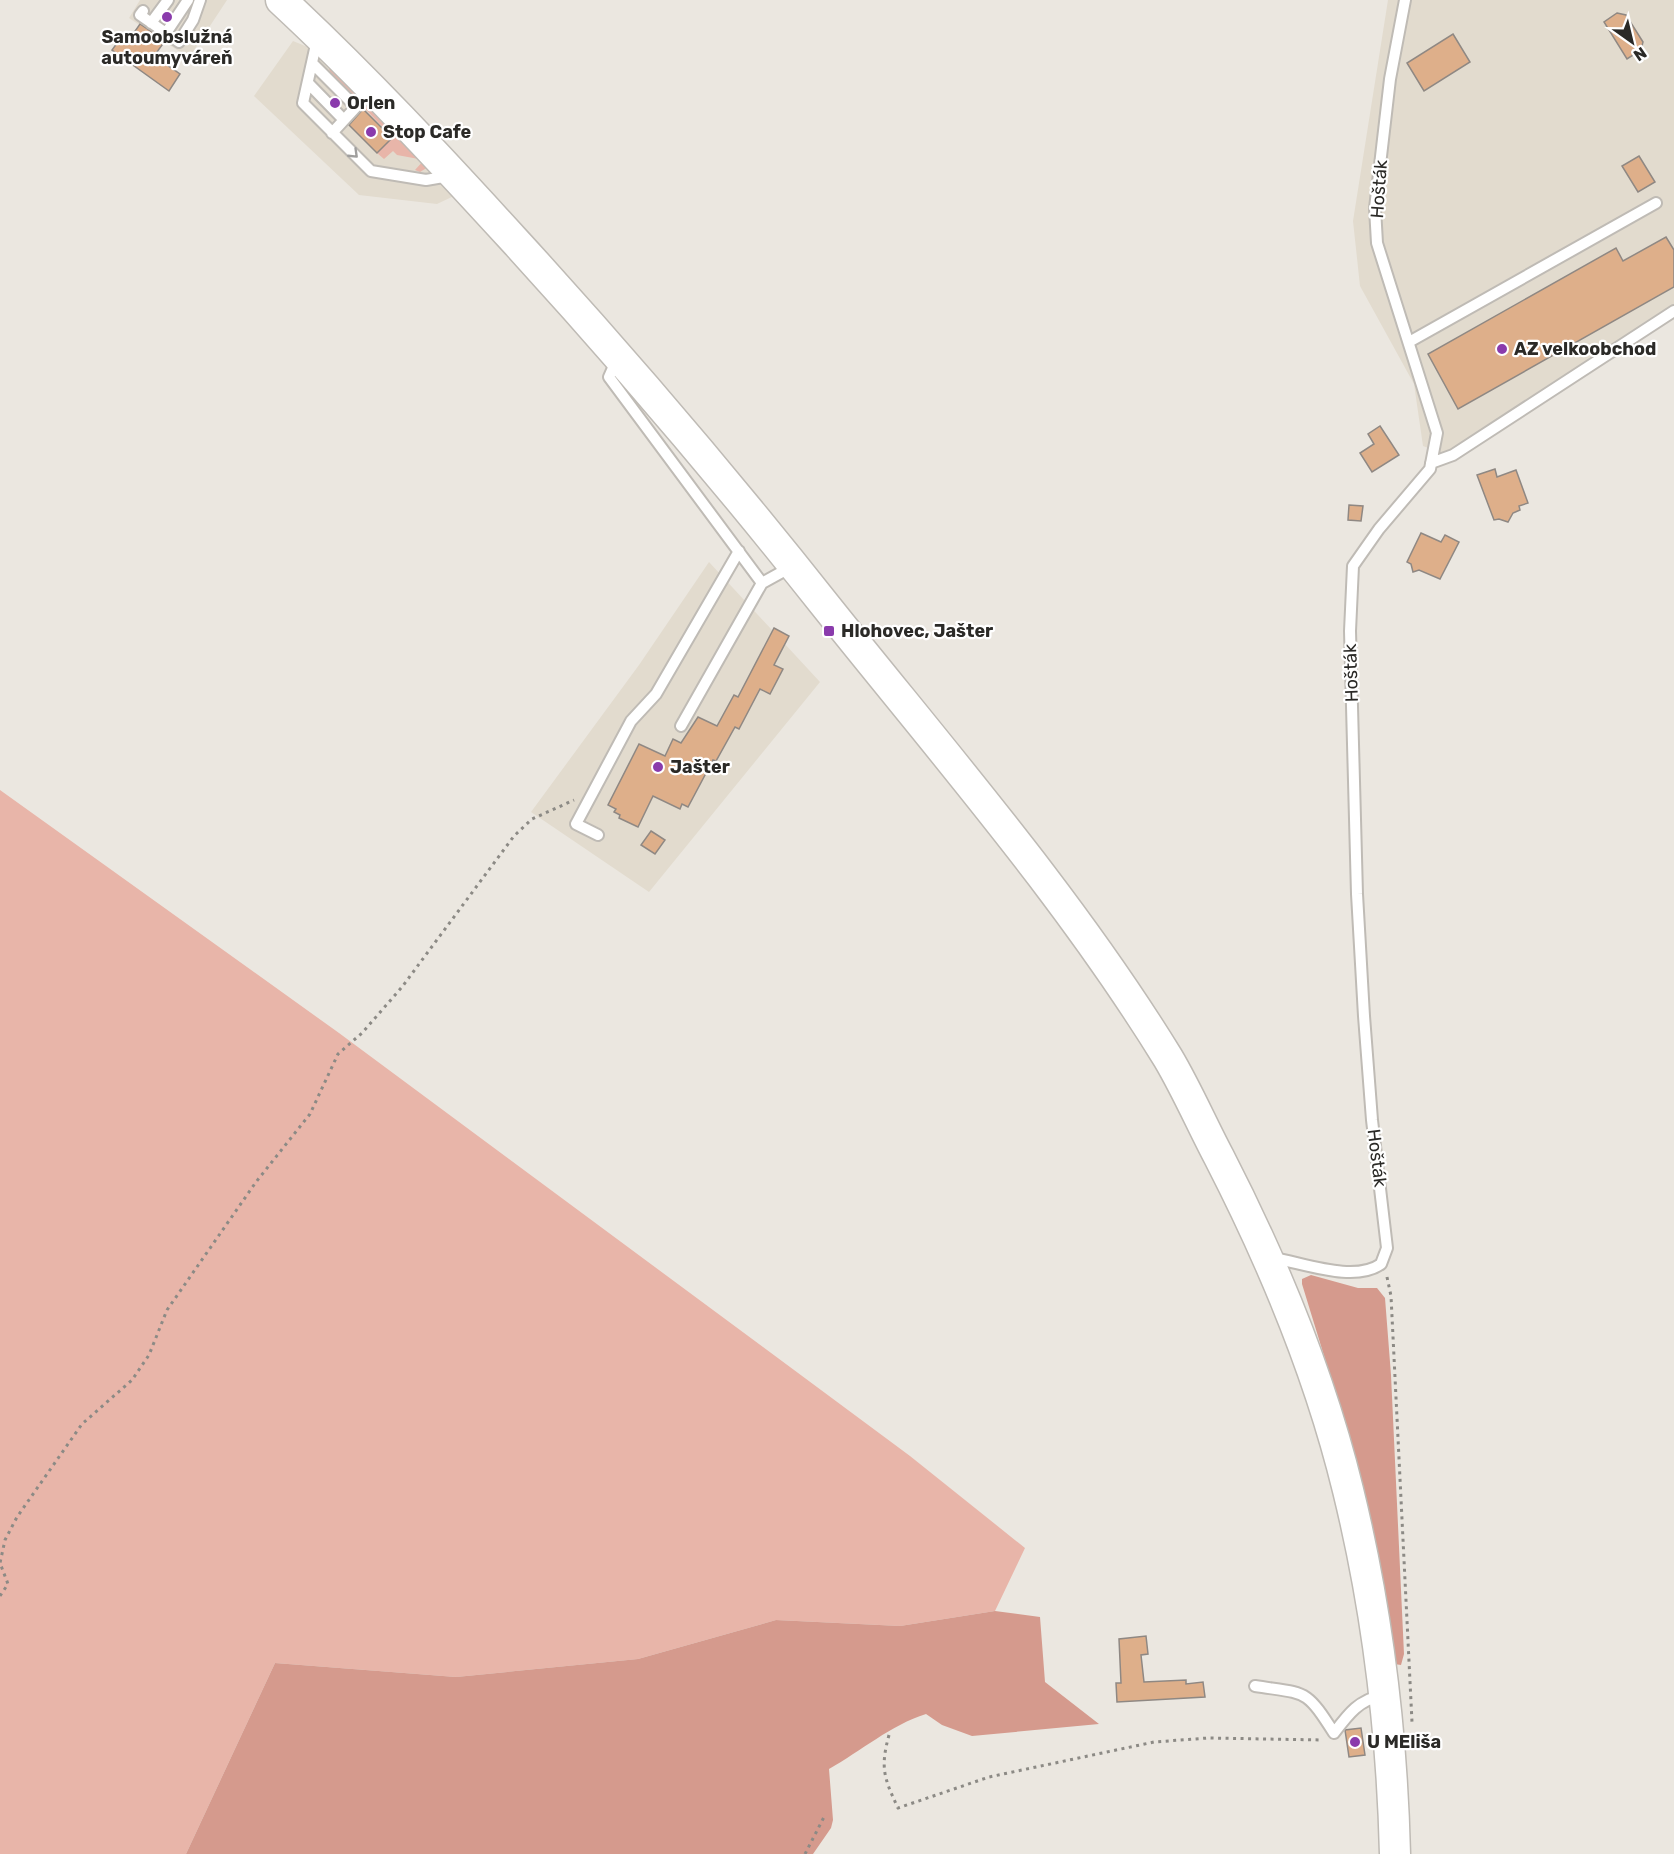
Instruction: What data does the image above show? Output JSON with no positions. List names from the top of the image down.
{
  "streets": {
    "lane": ["Hošták"]
  },
  "places": {
    "other": [
      "Samoobslužná autoumyváreň",
      "Orlen",
      "Stop Cafe",
      "AZ velkoobchod",
      "Jašter",
      "U MEliša"
    ],
    "transit": ["Hlohovec, Jašter"]
  },
  "north": "bottom right"
}
